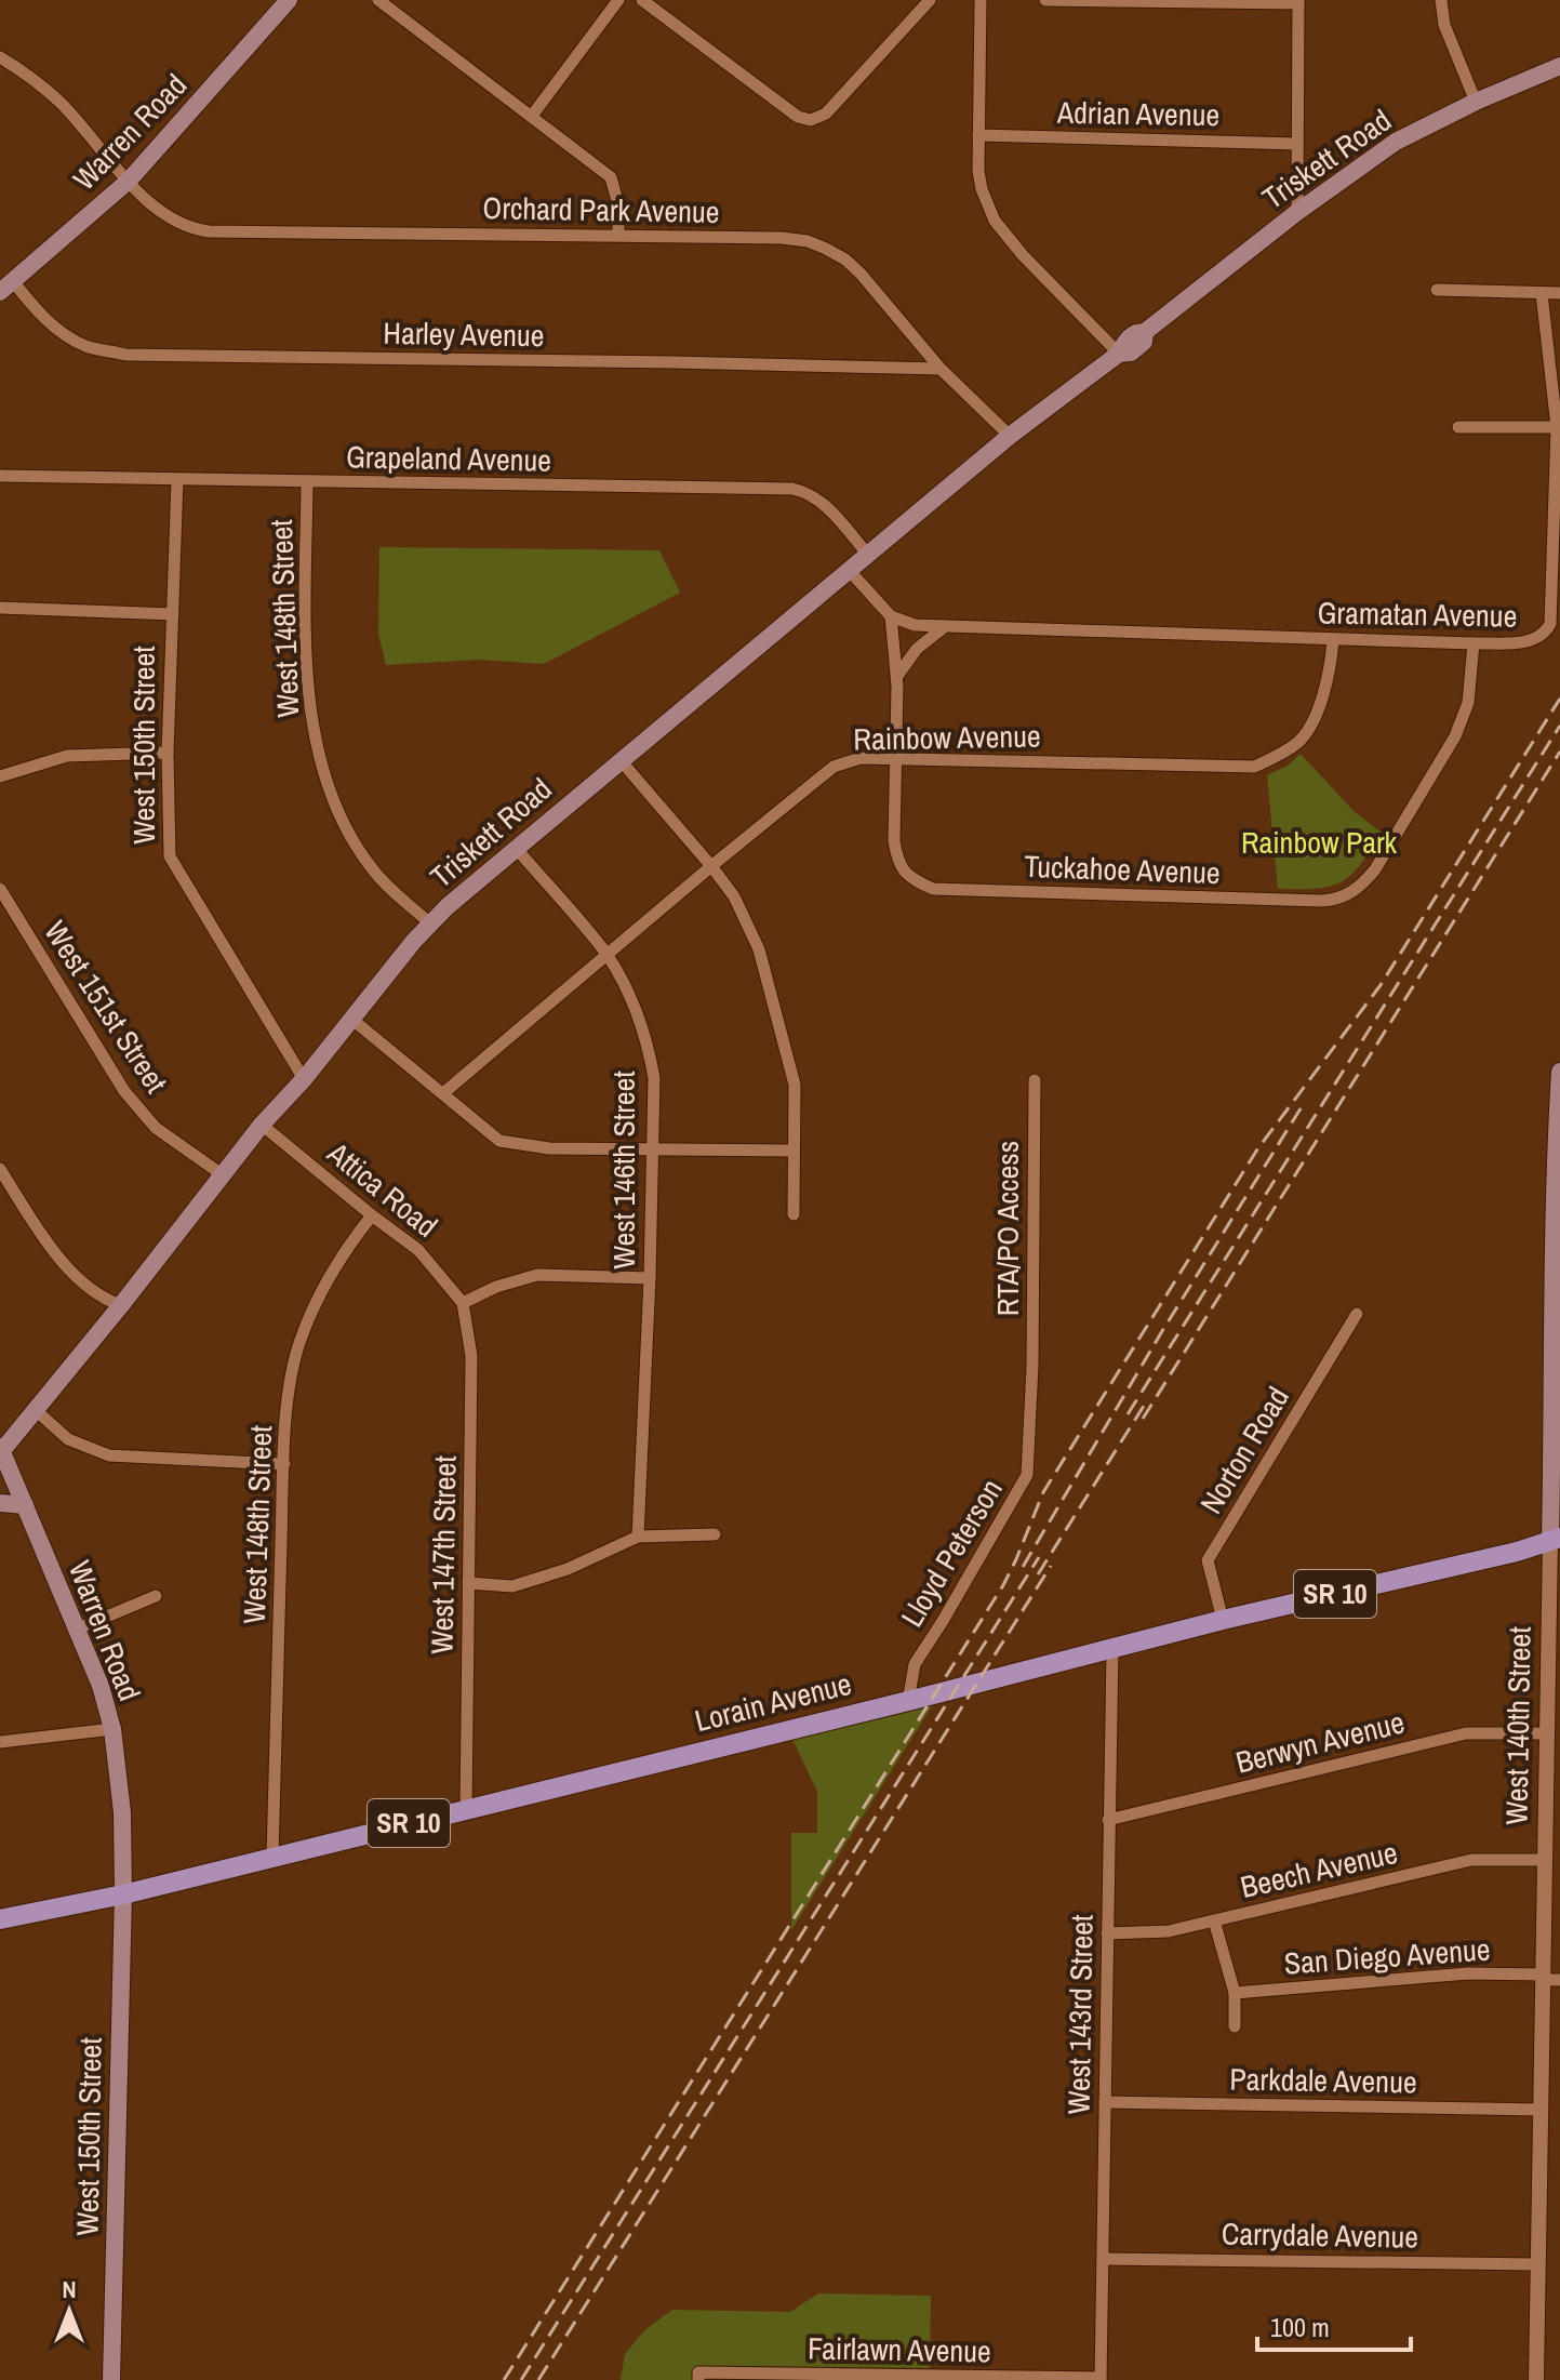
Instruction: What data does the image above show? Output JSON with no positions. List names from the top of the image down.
{
  "streets": {
    "main road": [
      "Warren Road",
      "Triskett Road",
      "West 150th Street",
      "SR 10",
      "Lorain Avenue",
      "West 140th Street"
    ],
    "street": [
      "Adrian Avenue",
      "Orchard Park Avenue",
      "Harley Avenue",
      "Grapeland Avenue",
      "Gramatan Avenue",
      "West 148th Street",
      "Rainbow Avenue",
      "Tuckahoe Avenue",
      "West 151st Street",
      "West 146th Street",
      "Attica Road",
      "RTA/PO Access",
      "Norton Road",
      "Lloyd Peterson",
      "West 147th Street",
      "Berwyn Avenue",
      "Beech Avenue",
      "San Diego Avenue",
      "West 143rd Street",
      "Parkdale Avenue",
      "Carrydale Avenue",
      "Fairlawn Avenue"
    ]
  },
  "crossings": [
    ["Warren Road", "Triskett Road"],
    ["Warren Road", "Orchard Park Avenue"],
    ["Warren Road", "Harley Avenue"],
    ["Warren Road", "West 150th Street"],
    ["Warren Road", "Lorain Avenue"],
    ["Triskett Road", "Orchard Park Avenue"],
    ["Triskett Road", "Grapeland Avenue"],
    ["Triskett Road", "West 148th Street"],
    ["Triskett Road", "West 150th Street"],
    ["Triskett Road", "West 151st Street"],
    ["Triskett Road", "West 146th Street"],
    ["Triskett Road", "Attica Road"],
    ["Orchard Park Avenue", "Harley Avenue"],
    ["Grapeland Avenue", "West 148th Street"],
    ["Grapeland Avenue", "West 150th Street"],
    ["Gramatan Avenue", "Rainbow Avenue"],
    ["Gramatan Avenue", "Tuckahoe Avenue"],
    ["West 148th Street", "Attica Road"],
    ["West 148th Street", "Lorain Avenue"],
    ["Rainbow Avenue", "Tuckahoe Avenue"],
    ["Rainbow Avenue", "West 146th Street"],
    ["West 150th Street", "Lorain Avenue"],
    ["Attica Road", "West 147th Street"],
    ["RTA/PO Access", "Lloyd Peterson"],
    ["Norton Road", "Lorain Avenue"],
    ["Lloyd Peterson", "Lorain Avenue"],
    ["West 147th Street", "Lorain Avenue"],
    ["Lorain Avenue", "West 140th Street"],
    ["Lorain Avenue", "West 143rd Street"],
    ["West 140th Street", "Berwyn Avenue"],
    ["West 140th Street", "Beech Avenue"],
    ["West 140th Street", "San Diego Avenue"],
    ["West 140th Street", "Parkdale Avenue"],
    ["West 140th Street", "Carrydale Avenue"],
    ["Berwyn Avenue", "West 143rd Street"],
    ["Beech Avenue", "West 143rd Street"],
    ["West 143rd Street", "Parkdale Avenue"],
    ["West 143rd Street", "Carrydale Avenue"],
    ["West 143rd Street", "Fairlawn Avenue"]
  ],
  "parks": ["Rainbow Park"],
  "scale_bar": "100 m",
  "north": "top"
}
